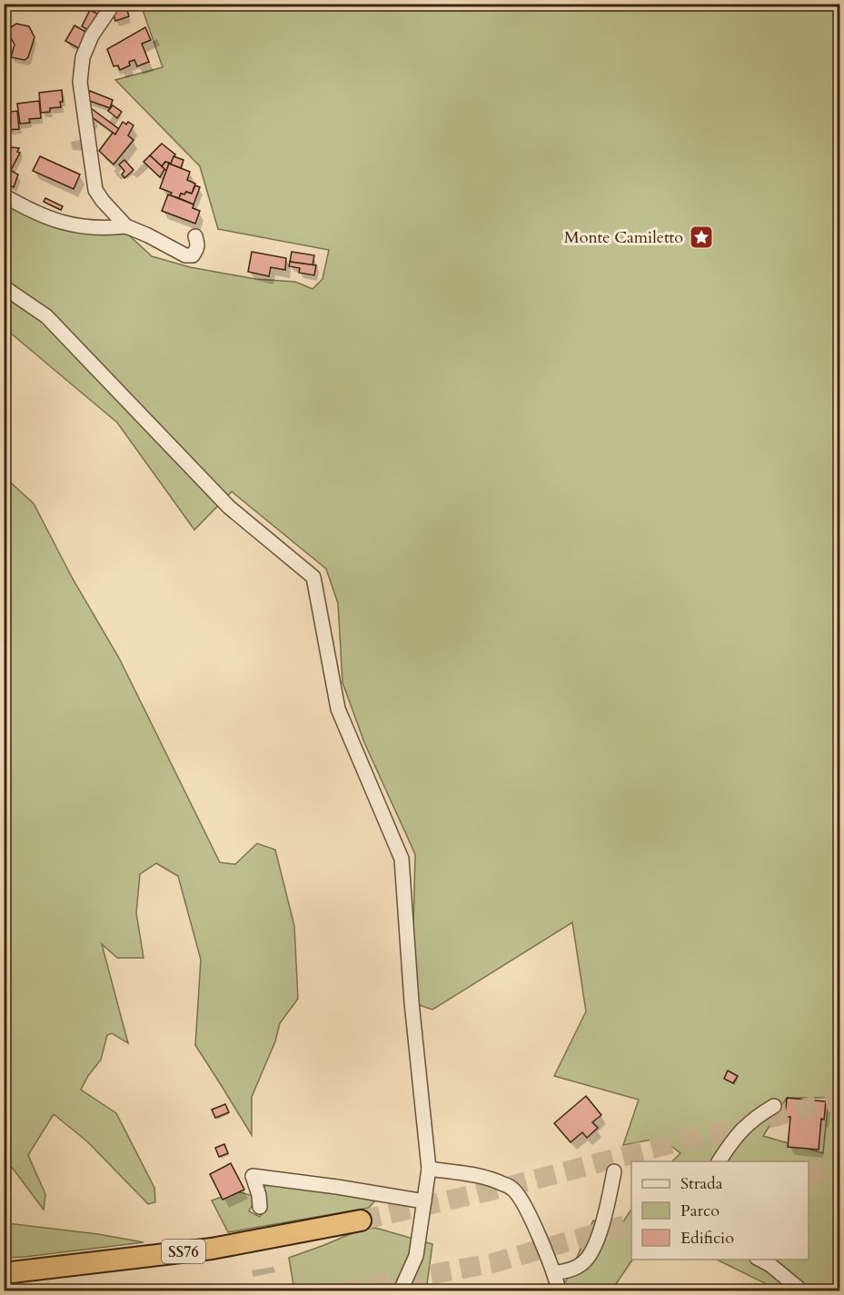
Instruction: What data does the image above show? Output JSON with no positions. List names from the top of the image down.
{
  "streets": {
    "highway": ["SS76"]
  },
  "places": {
    "place": ["Monte Camiletto"]
  },
  "legend": ["Strada", "Parco", "Edificio"]
}
